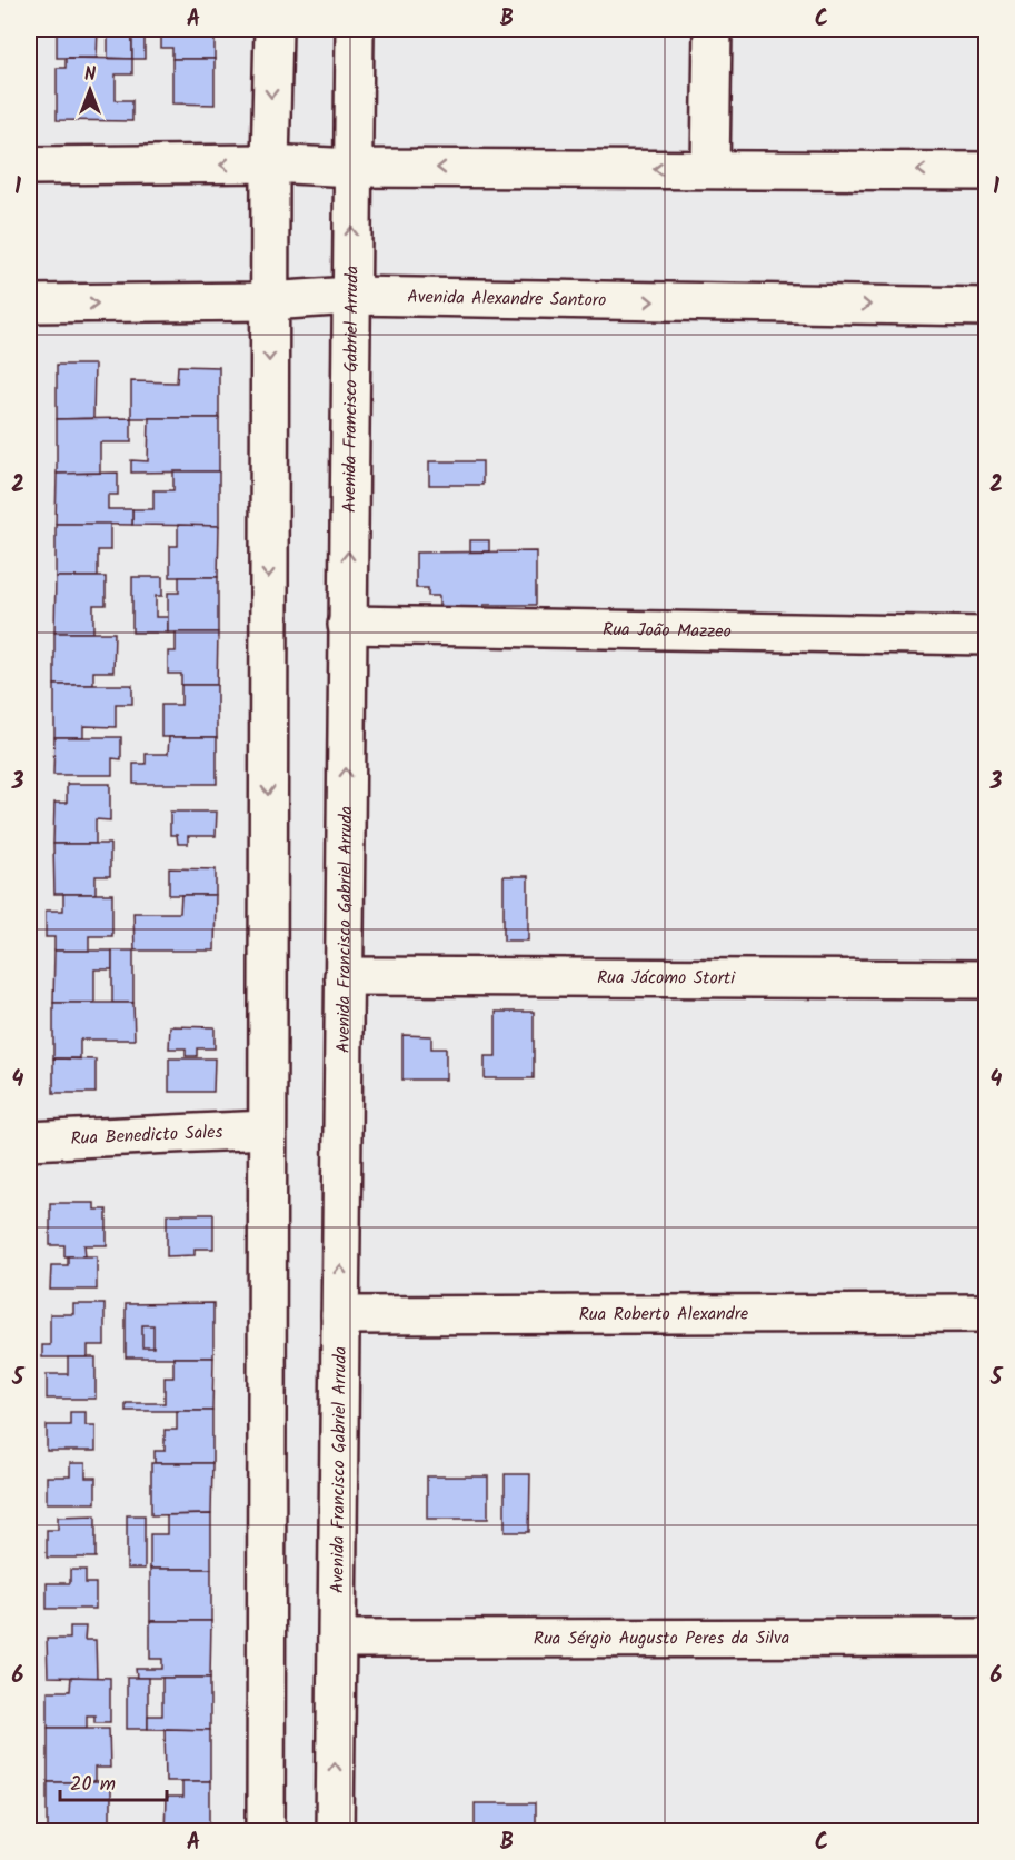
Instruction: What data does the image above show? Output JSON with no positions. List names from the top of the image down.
{
  "streets": {
    "street": [
      "Avenida Alexandre Santoro",
      "Avenida Francisco Gabriel Arruda",
      "Rua João Mazzeo",
      "Rua Jácomo Storti",
      "Rua Benedicto Sales",
      "Rua Roberto Alexandre",
      "Rua Sérgio Augusto Peres da Silva"
    ]
  },
  "crossings": [
    ["Avenida Alexandre Santoro", "Avenida Francisco Gabriel Arruda"],
    ["Avenida Francisco Gabriel Arruda", "Rua João Mazzeo"],
    ["Avenida Francisco Gabriel Arruda", "Rua Jácomo Storti"],
    ["Avenida Francisco Gabriel Arruda", "Rua Roberto Alexandre"],
    ["Avenida Francisco Gabriel Arruda", "Rua Sérgio Augusto Peres da Silva"]
  ],
  "scale_bar": "20 m",
  "north": "top",
  "grid": {
    "columns": ["A", "B", "C"],
    "rows": [
      "1",
      "2",
      "3",
      "4",
      "5",
      "6"
    ]
  }
}
